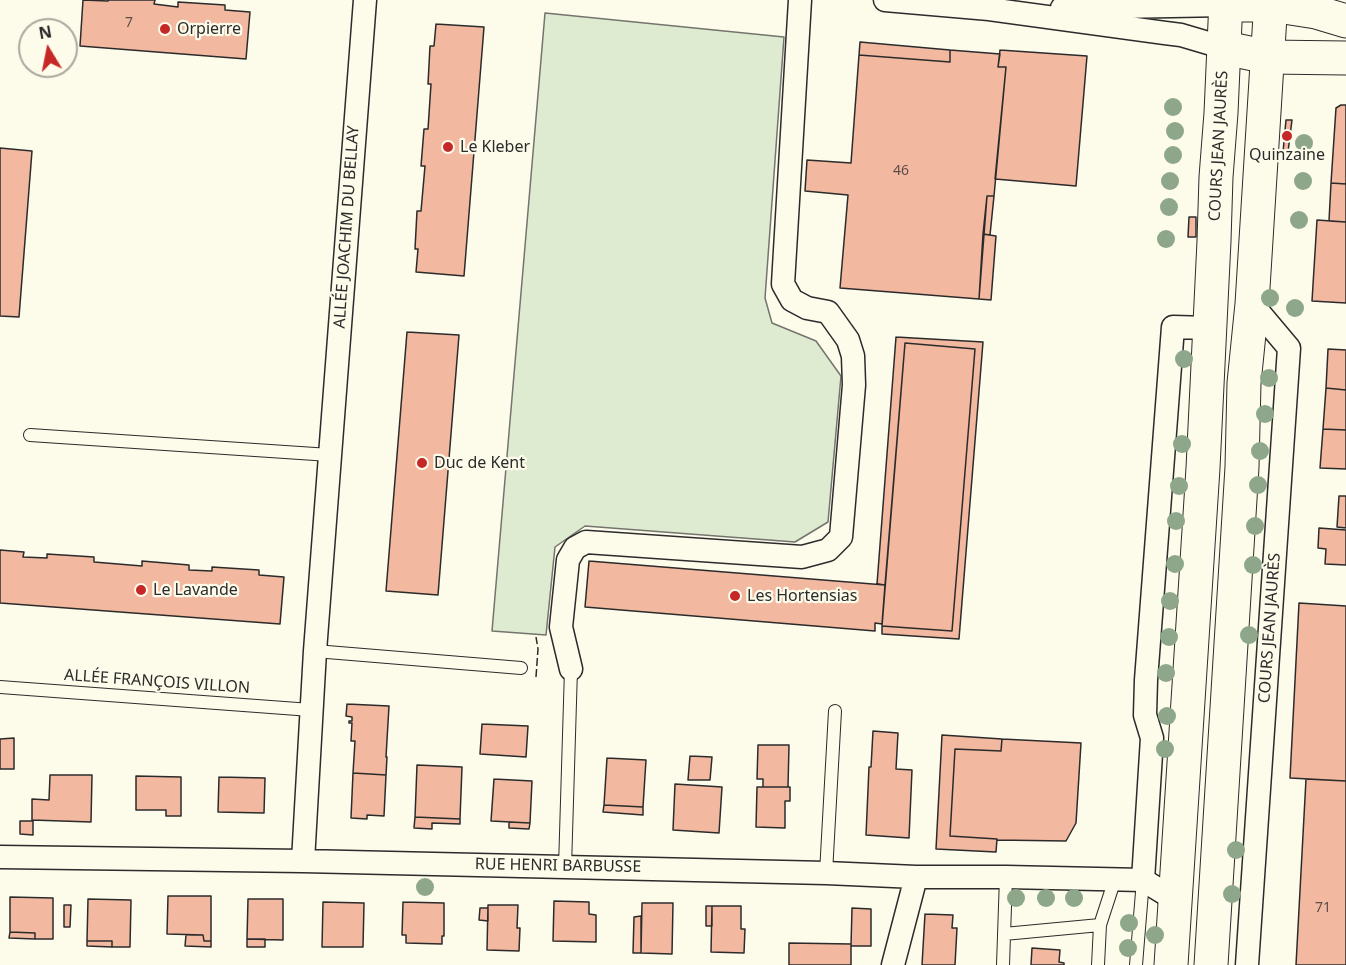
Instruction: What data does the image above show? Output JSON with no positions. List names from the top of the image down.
{
  "streets": {
    "main road": ["COURS JEAN JAURÈS"],
    "street": ["ALLÉE JOACHIM DU BELLAY", "RUE HENRI BARBUSSE"],
    "lane": ["ALLÉE FRANÇOIS VILLON"]
  },
  "crossings": [
    ["ALLÉE JOACHIM DU BELLAY", "ALLÉE FRANÇOIS VILLON"],
    ["ALLÉE JOACHIM DU BELLAY", "RUE HENRI BARBUSSE"]
  ],
  "places": [
    "Orpierre",
    "Quinzaine",
    "Le Kleber",
    "Duc de Kent",
    "Le Lavande",
    "Les Hortensias"
  ],
  "house_numbers": ["7", "46", "71"],
  "north": "top"
}
